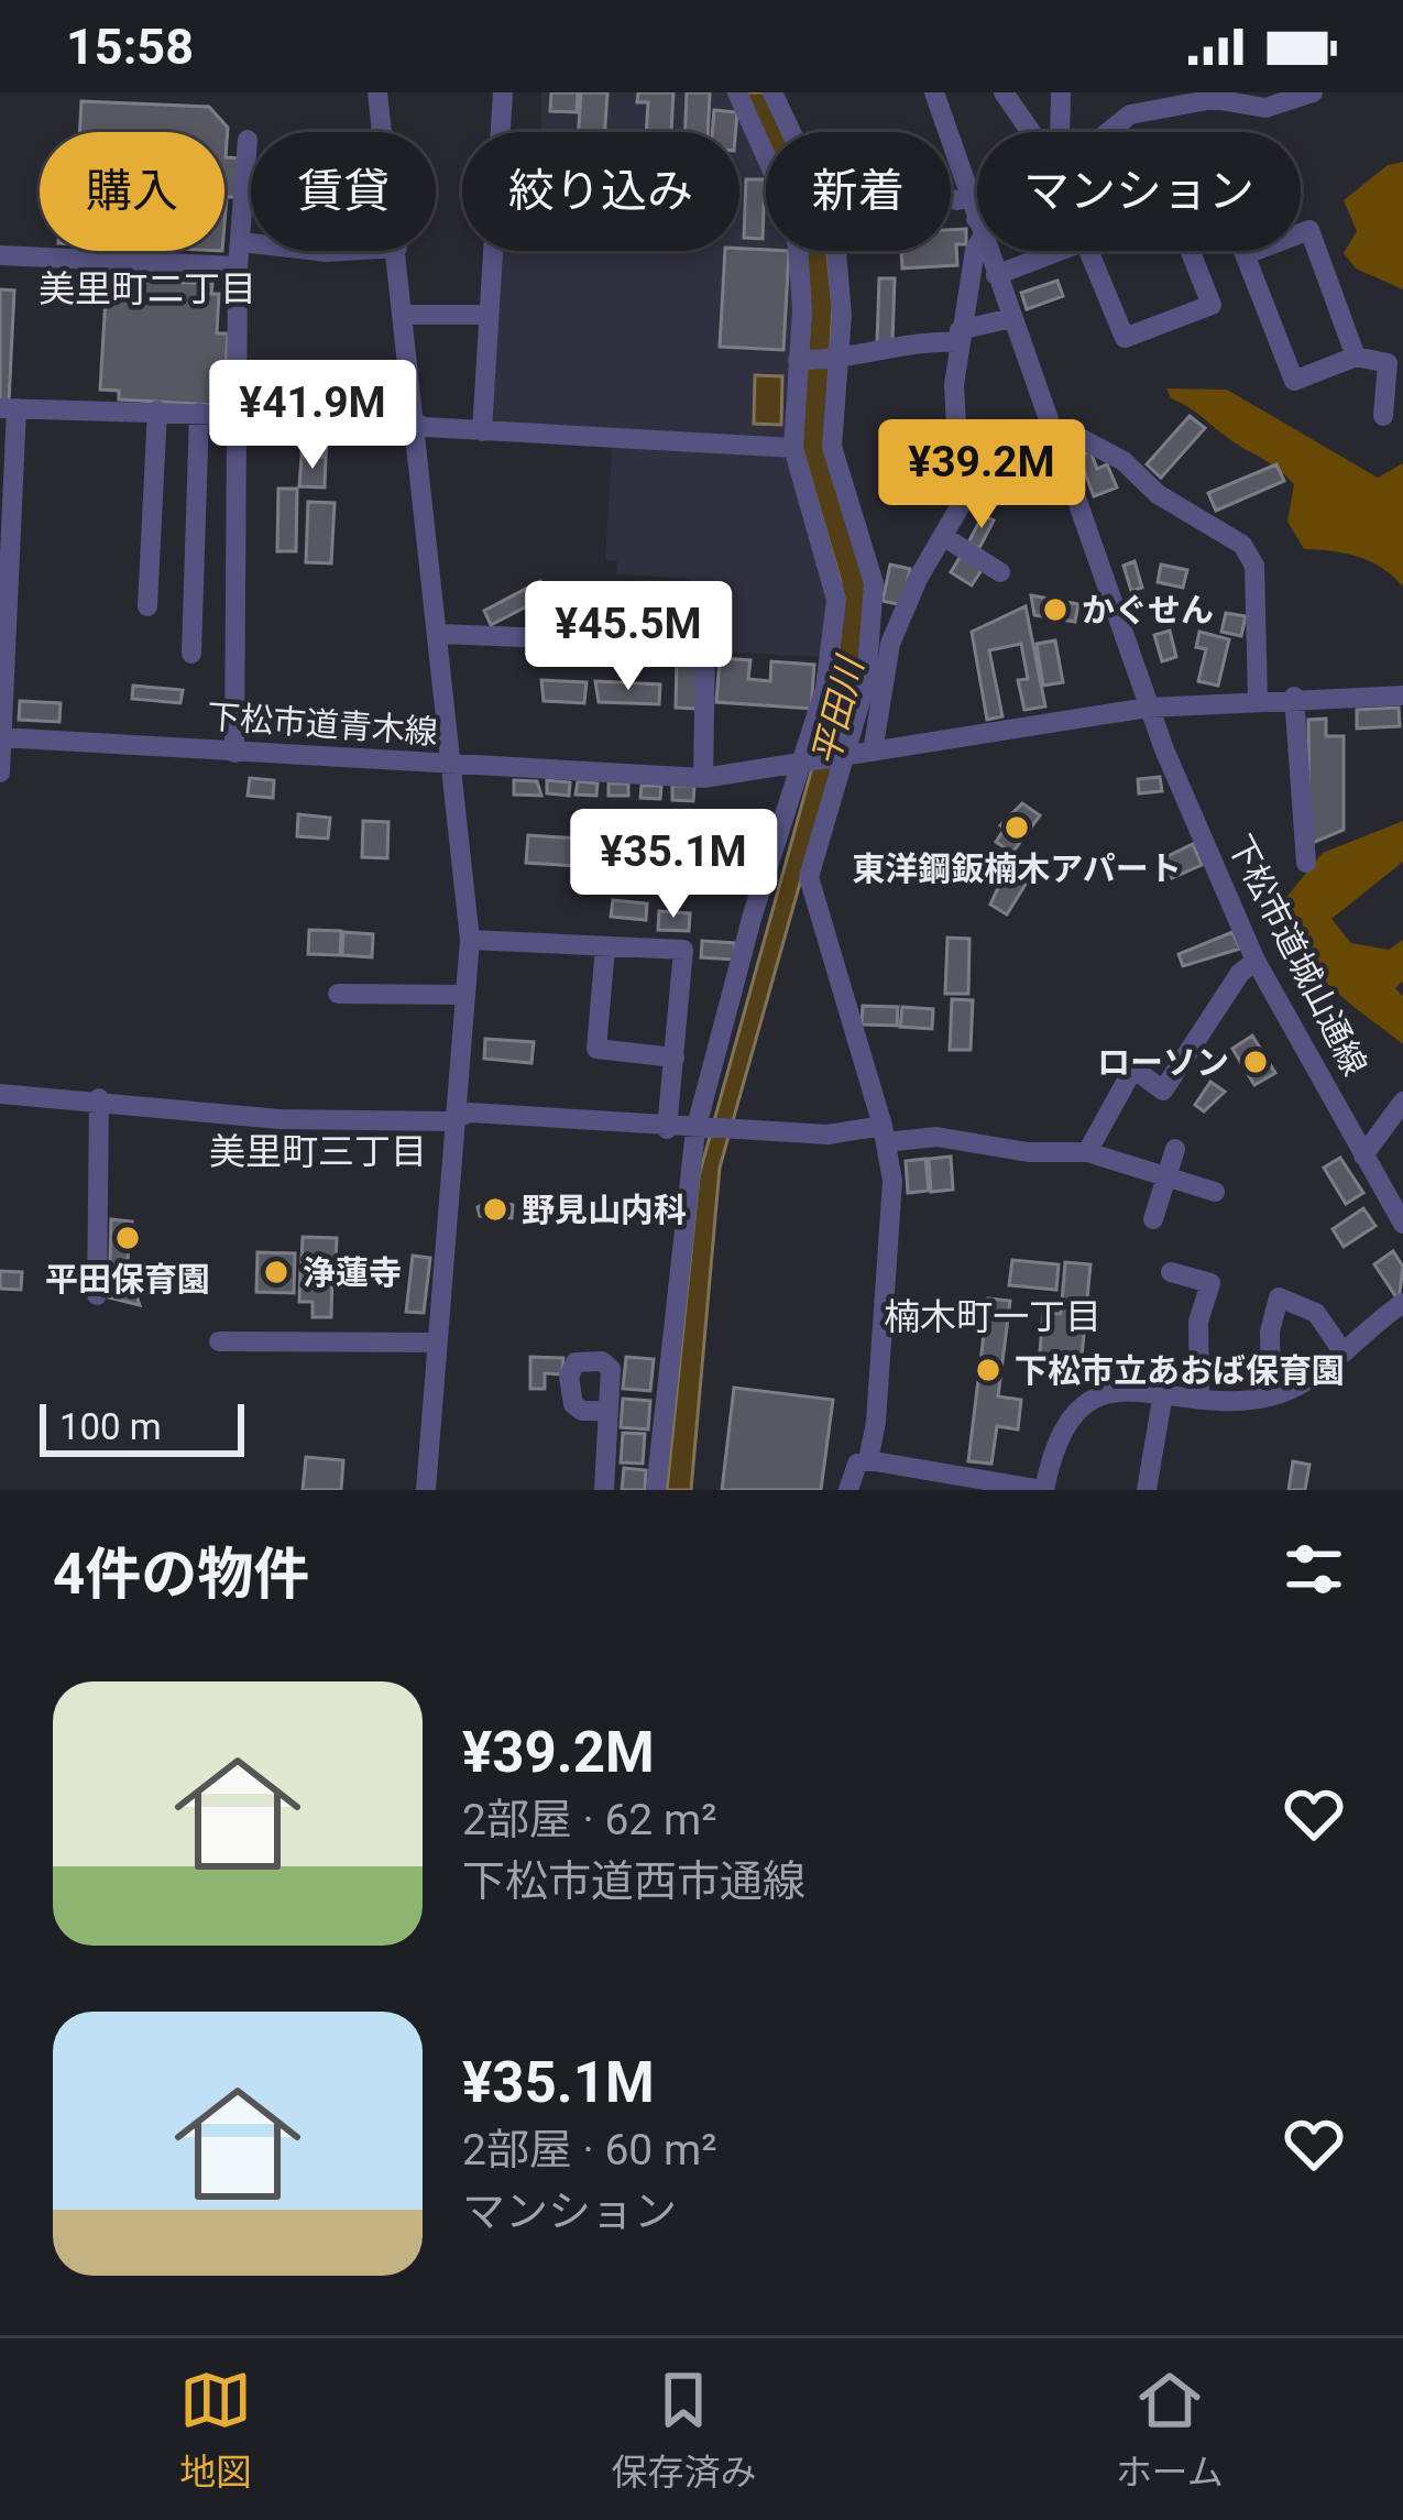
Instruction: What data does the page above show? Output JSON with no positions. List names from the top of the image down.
{
  "streets": {
    "street": ["下松市道青木線", "下松市道城山通線"]
  },
  "districts": ["美里町二丁目", "美里町三丁目", "楠木町一丁目"],
  "water": ["平田川"],
  "places": [
    "かぐせん",
    "東洋鋼鈑楠木アパート",
    "ローソン",
    "野見山内科",
    "平田保育園",
    "浄蓮寺",
    "下松市立あおば保育園"
  ],
  "scale_bar": "100 m",
  "page": {
    "status": "15:58",
    "chip": [
      "購入",
      "賃貸",
      "絞り込み",
      "新着",
      "マンション"
    ],
    "price": [
      "¥41.9M",
      "¥39.2M",
      "¥45.5M",
      "¥35.1M"
    ],
    "scale": "100 m",
    "heading": "4件の物件",
    "list": [
      {
        "name": "¥39.2M",
        "note": "2部屋 · 62 m² · 下松市道西市通線"
      },
      {
        "name": "¥35.1M",
        "note": "2部屋 · 60 m² · マンション"
      }
    ],
    "tabs": ["地図", "保存済み", "ホーム"]
  }
}
